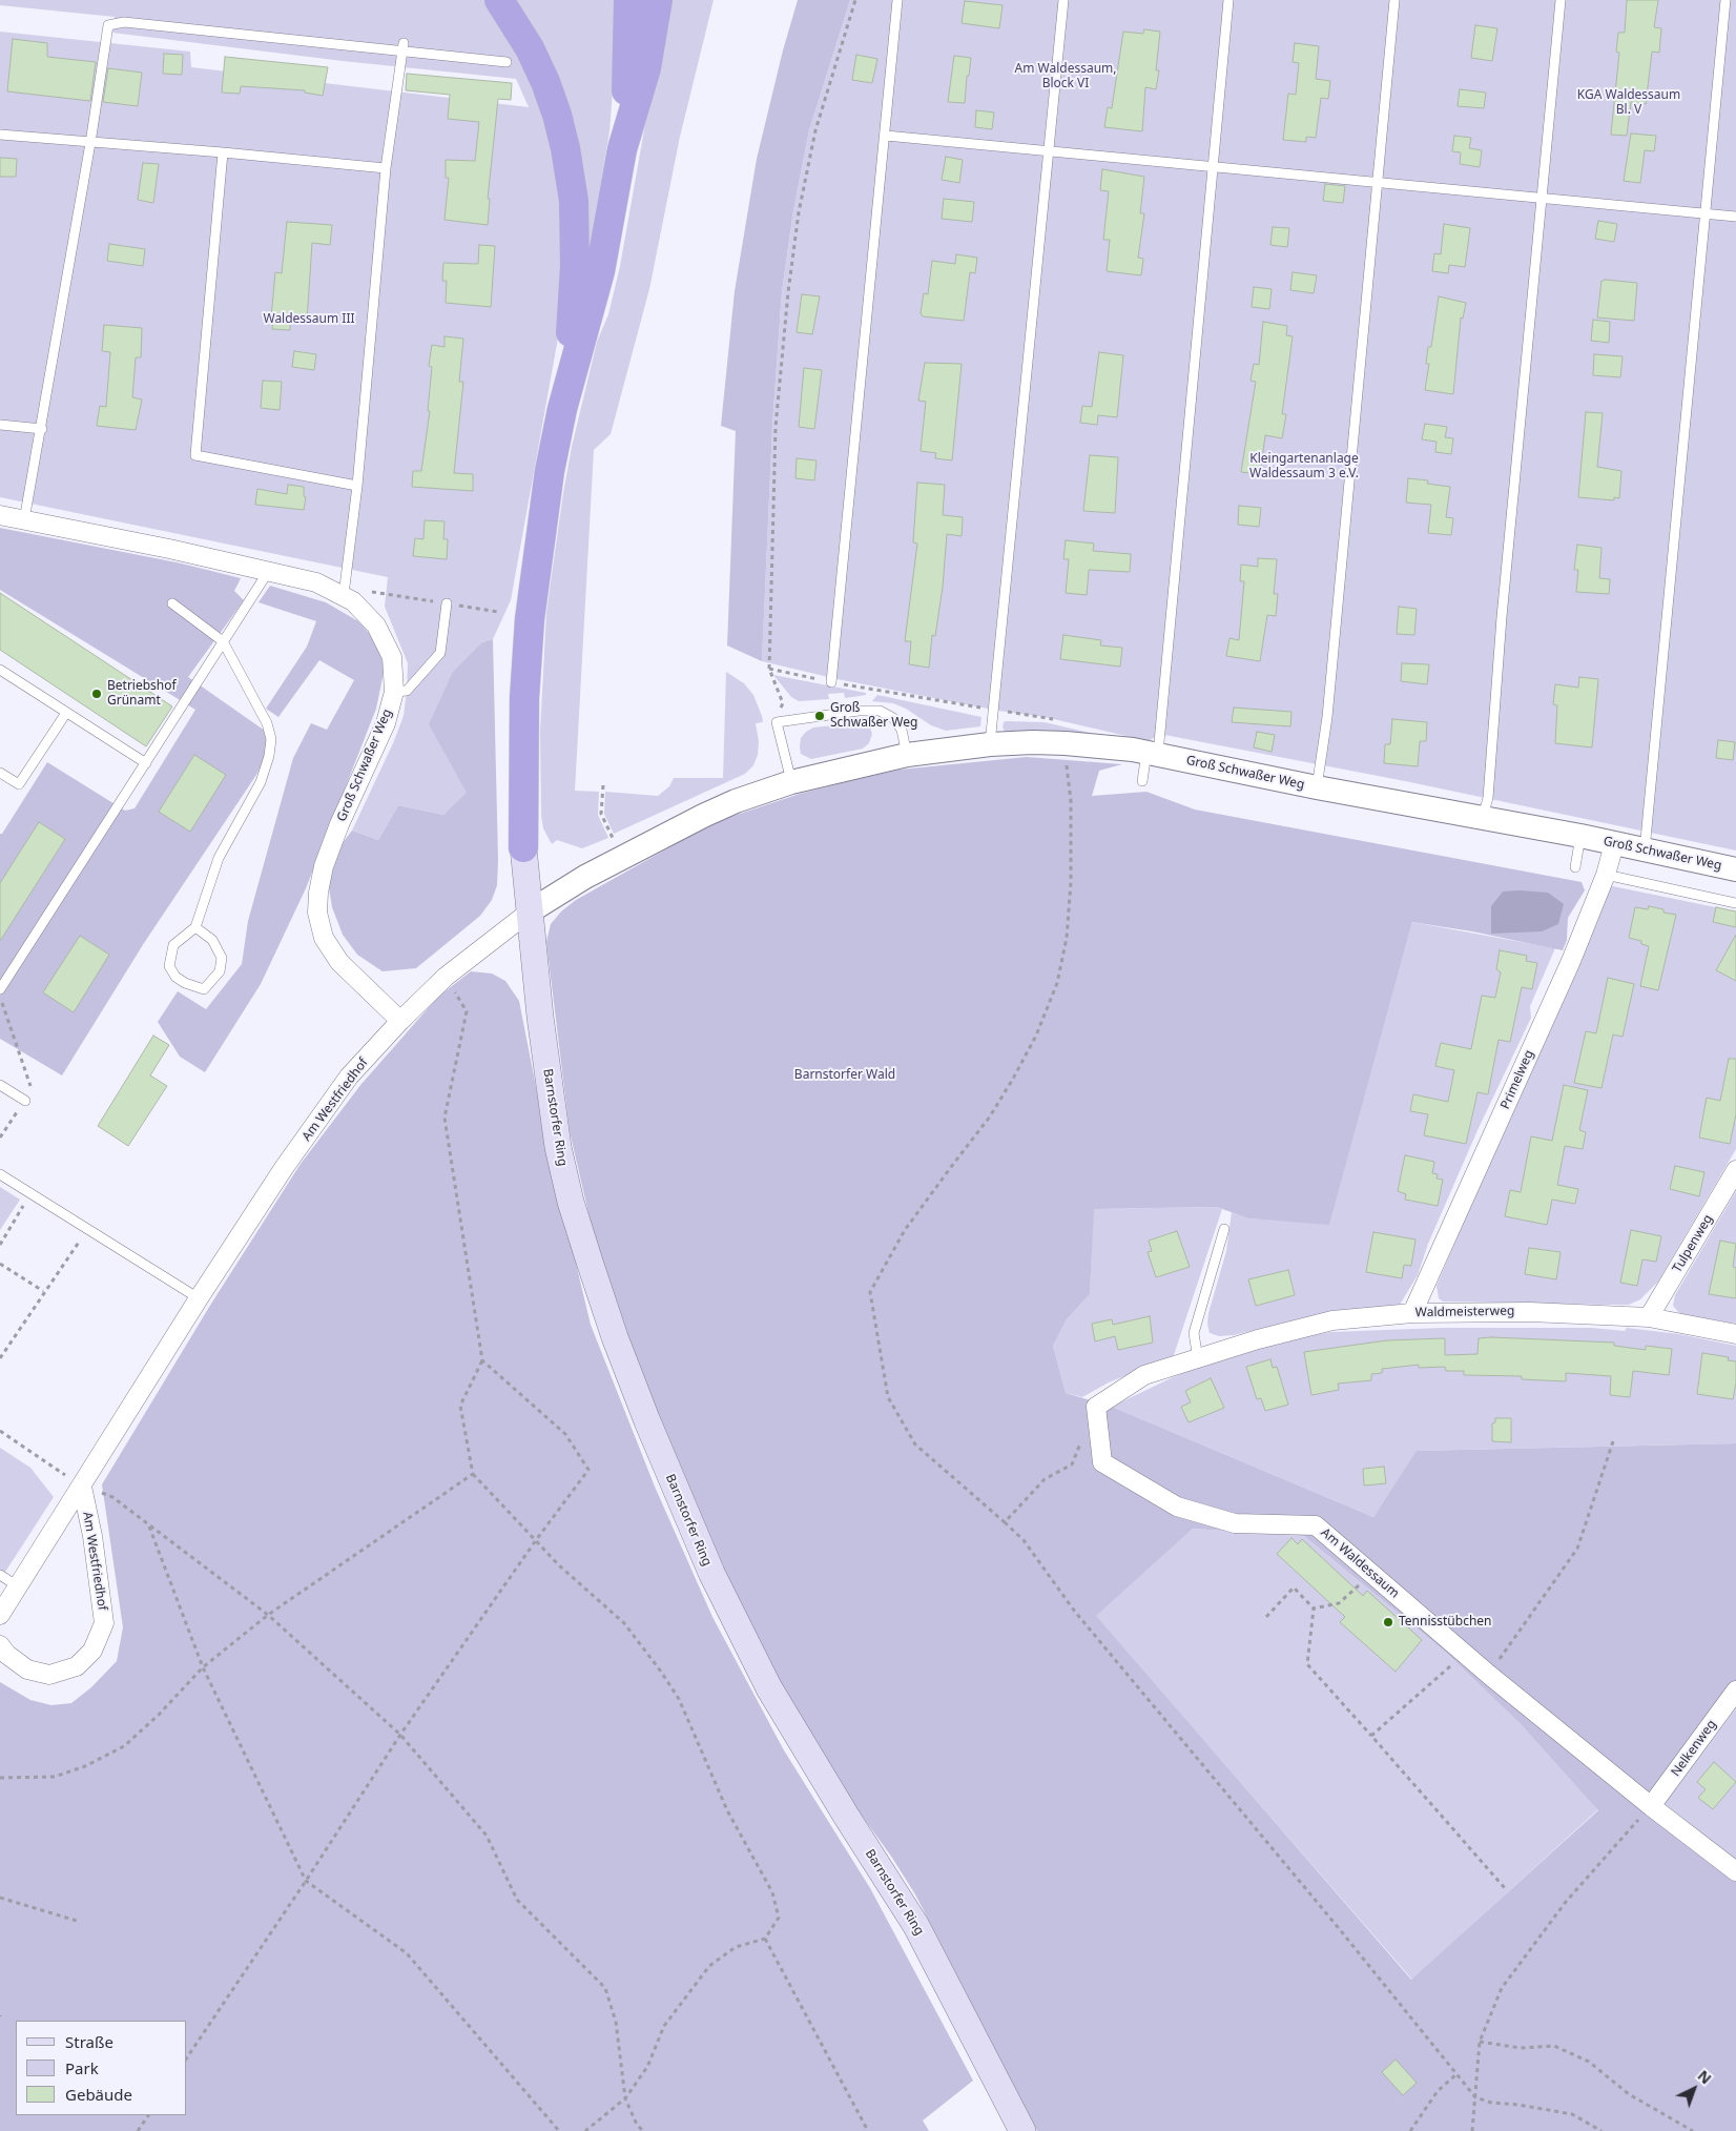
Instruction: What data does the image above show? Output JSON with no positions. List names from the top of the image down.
{
  "streets": {
    "main road": ["Barnstorfer Ring"],
    "street": [
      "Groß Schwaßer Weg",
      "Primelweg",
      "Am Westfriedhof",
      "Tulpenweg",
      "Waldmeisterweg",
      "Am Waldessaum",
      "Nelkenweg"
    ]
  },
  "crossings": [
    ["Groß Schwaßer Weg", "Primelweg"],
    ["Groß Schwaßer Weg", "Am Westfriedhof"],
    ["Groß Schwaßer Weg", "Barnstorfer Ring"],
    ["Primelweg", "Waldmeisterweg"],
    ["Am Westfriedhof", "Barnstorfer Ring"],
    ["Tulpenweg", "Waldmeisterweg"],
    ["Am Waldessaum", "Nelkenweg"]
  ],
  "parks": [
    "Am Waldessaum, Block VI",
    "KGA Waldessaum Bl. V",
    "Waldessaum III",
    "Kleingartenanlage Waldessaum 3 e.V.",
    "Barnstorfer Wald"
  ],
  "places": ["Betriebshof Grünamt", "Groß Schwaßer Weg", "Tennisstübchen"],
  "legend": ["Straße", "Park", "Gebäude"],
  "north": "top right"
}
